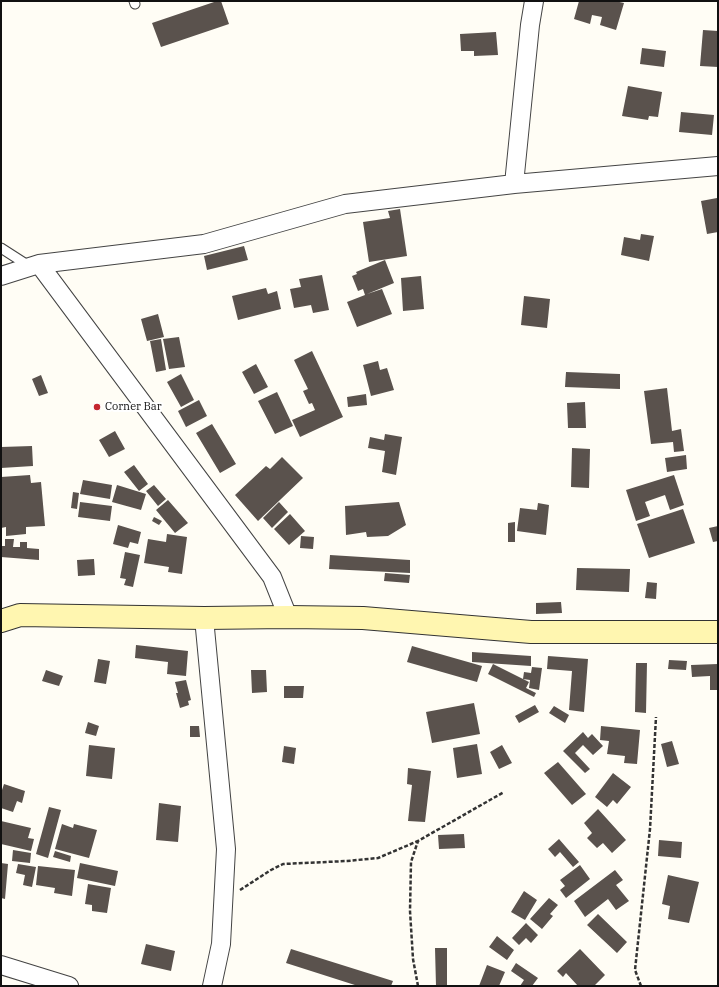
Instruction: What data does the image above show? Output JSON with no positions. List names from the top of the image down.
{
  "places": ["Corner Bar"]
}
